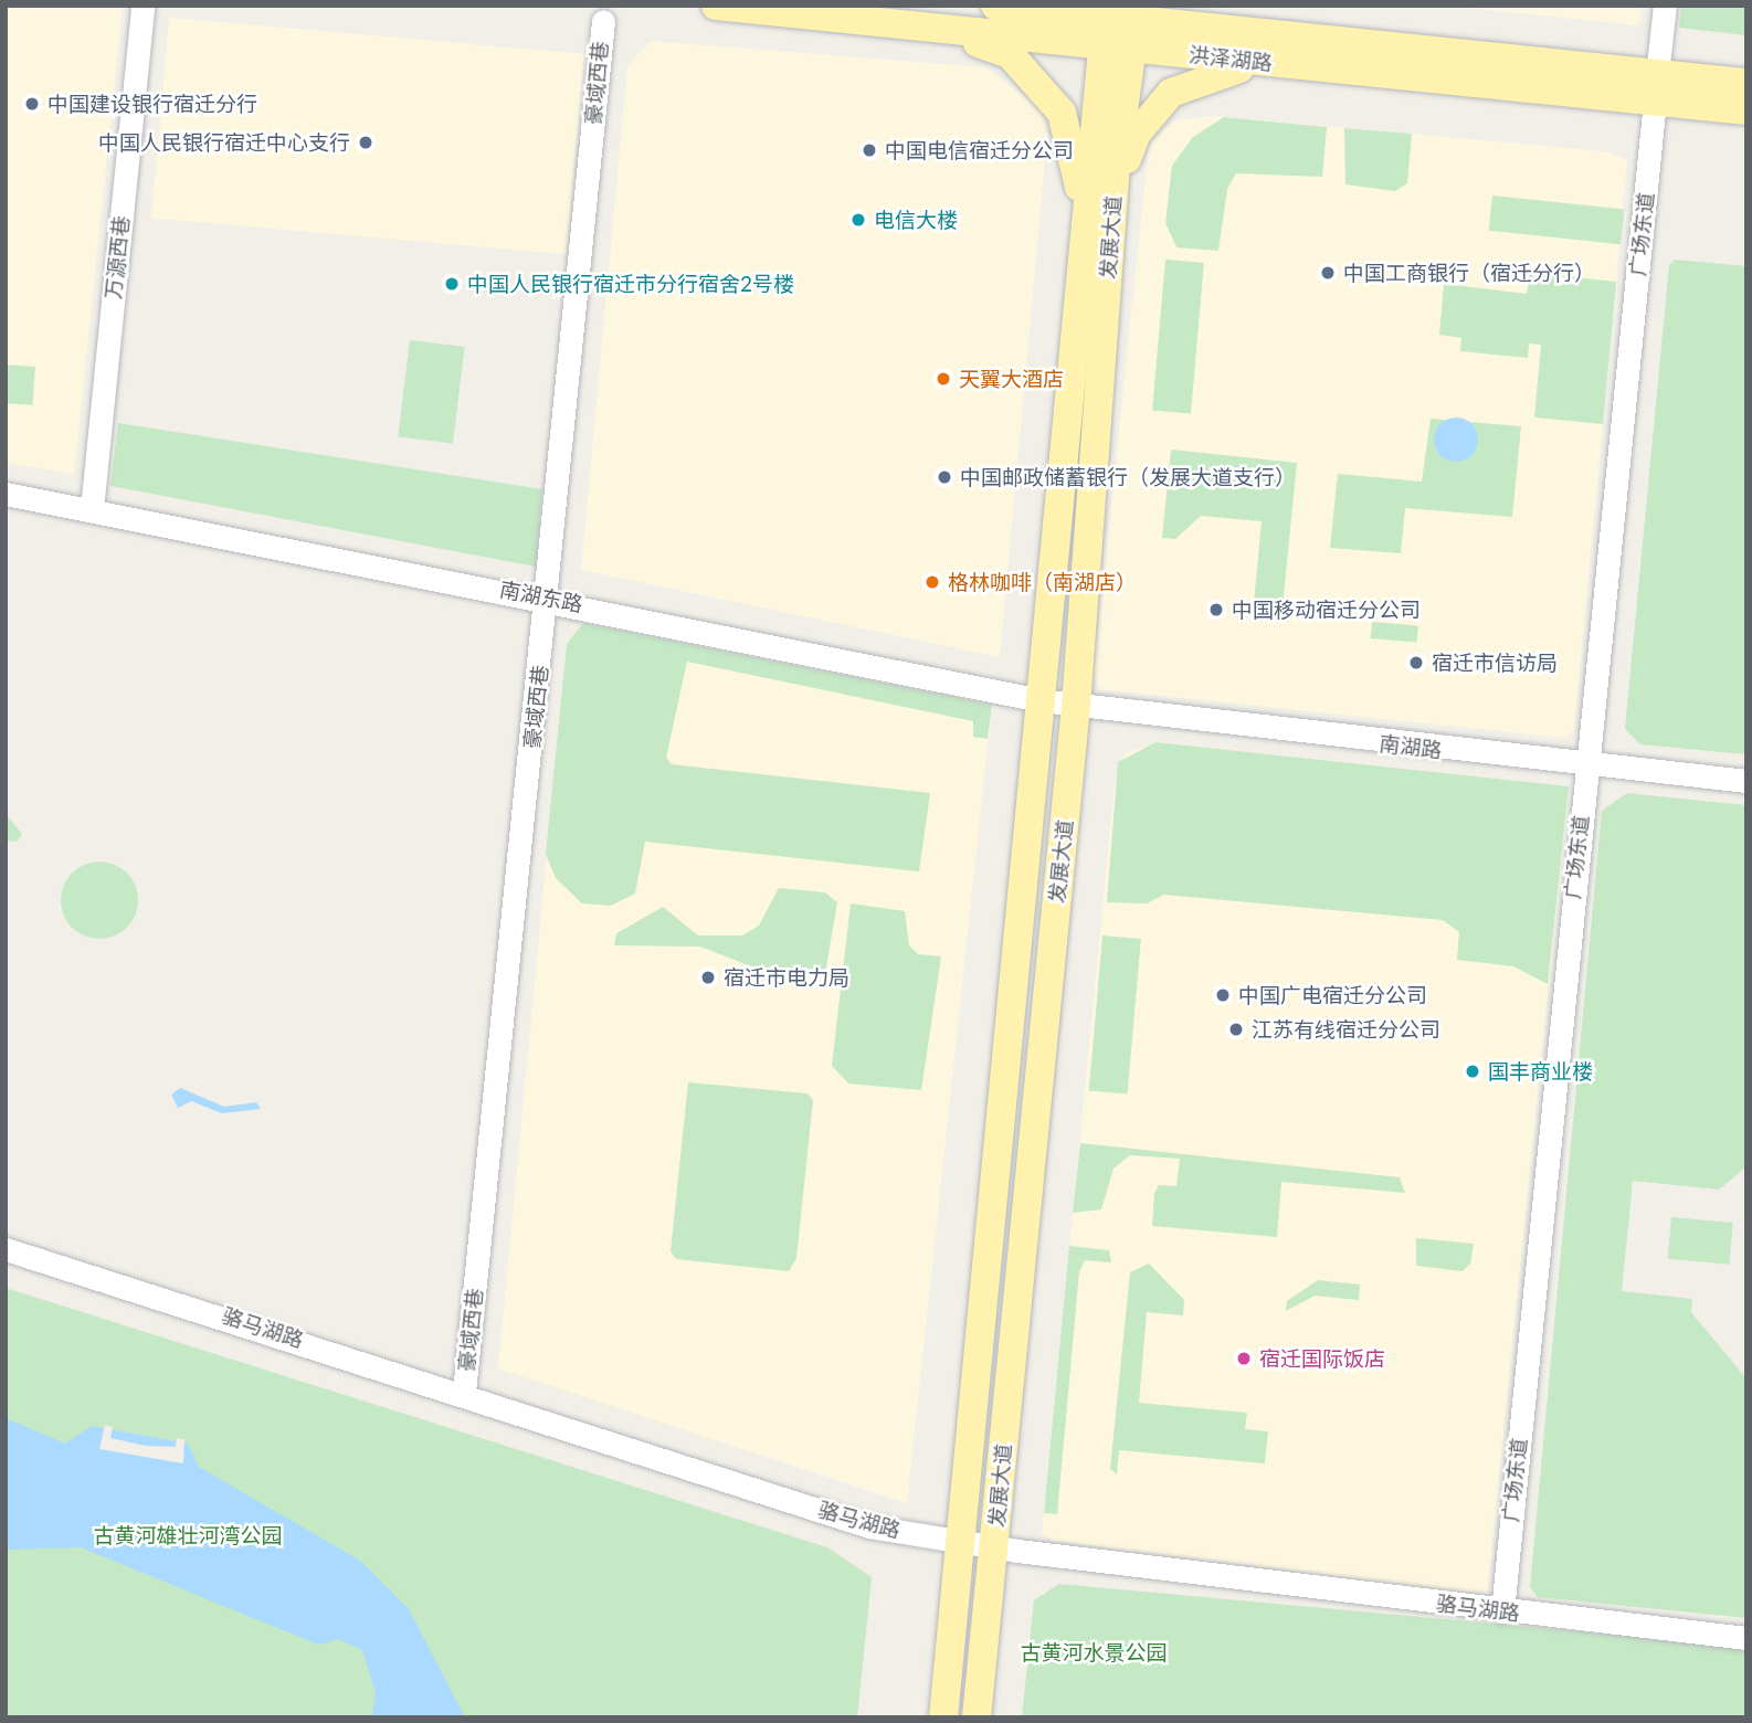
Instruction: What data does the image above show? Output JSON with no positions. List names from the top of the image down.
{
  "streets": {
    "main road": ["洪泽湖路", "发展大道"],
    "street": [
      "豪域西巷",
      "广场东道",
      "万源西巷",
      "南湖东路",
      "南湖路",
      "骆马湖路"
    ]
  },
  "crossings": [
    ["洪泽湖路", "广场东道"],
    ["洪泽湖路", "发展大道"],
    ["豪域西巷", "南湖东路"],
    ["豪域西巷", "骆马湖路"],
    ["广场东道", "南湖路"],
    ["广场东道", "骆马湖路"],
    ["发展大道", "南湖东路"],
    ["发展大道", "南湖路"],
    ["发展大道", "骆马湖路"],
    ["万源西巷", "南湖东路"],
    ["南湖东路", "南湖路"]
  ],
  "parks": ["古黄河雄壮河湾公园", "古黄河水景公园"],
  "places": [
    "中国建设银行宿迁分行",
    "中国人民银行宿迁中心支行",
    "中国电信宿迁分公司",
    "电信大楼",
    "中国工商银行（宿迁分行）",
    "中国人民银行宿迁市分行宿舍2号楼",
    "天翼大酒店",
    "中国邮政储蓄银行（发展大道支行）",
    "格林咖啡（南湖店）",
    "中国移动宿迁分公司",
    "宿迁市信访局",
    "宿迁市电力局",
    "中国广电宿迁分公司",
    "江苏有线宿迁分公司",
    "国丰商业楼",
    "宿迁国际饭店"
  ]
}
